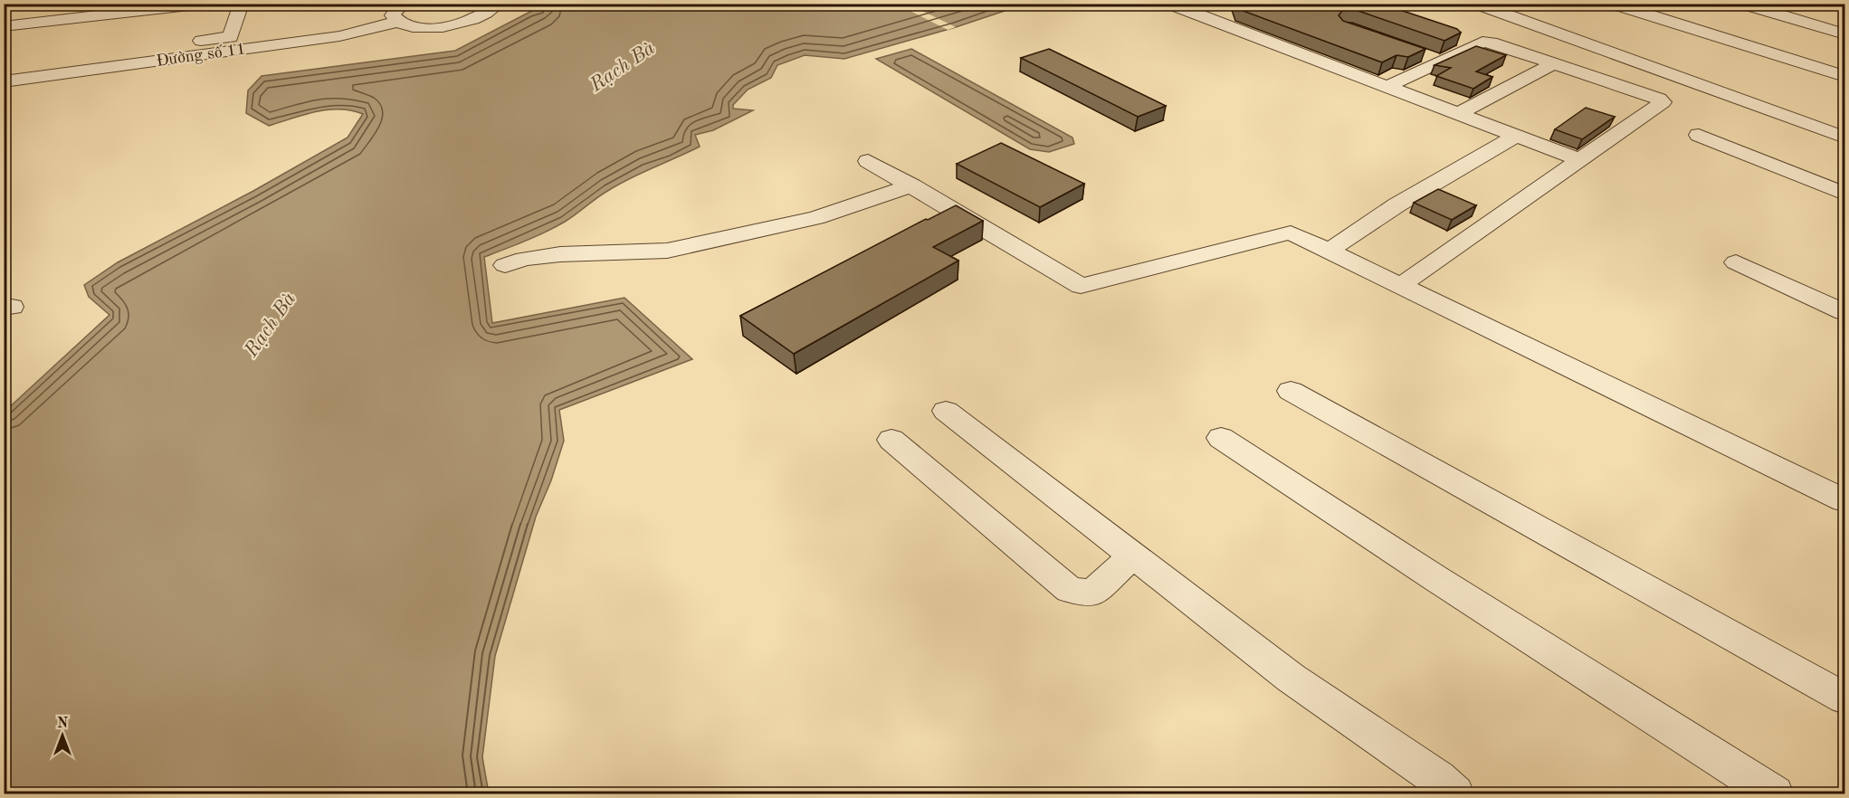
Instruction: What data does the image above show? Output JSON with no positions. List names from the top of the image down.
{
  "streets": {
    "street": ["Đường số 11"]
  },
  "water": ["Rạch Bà"],
  "north": "top"
}
